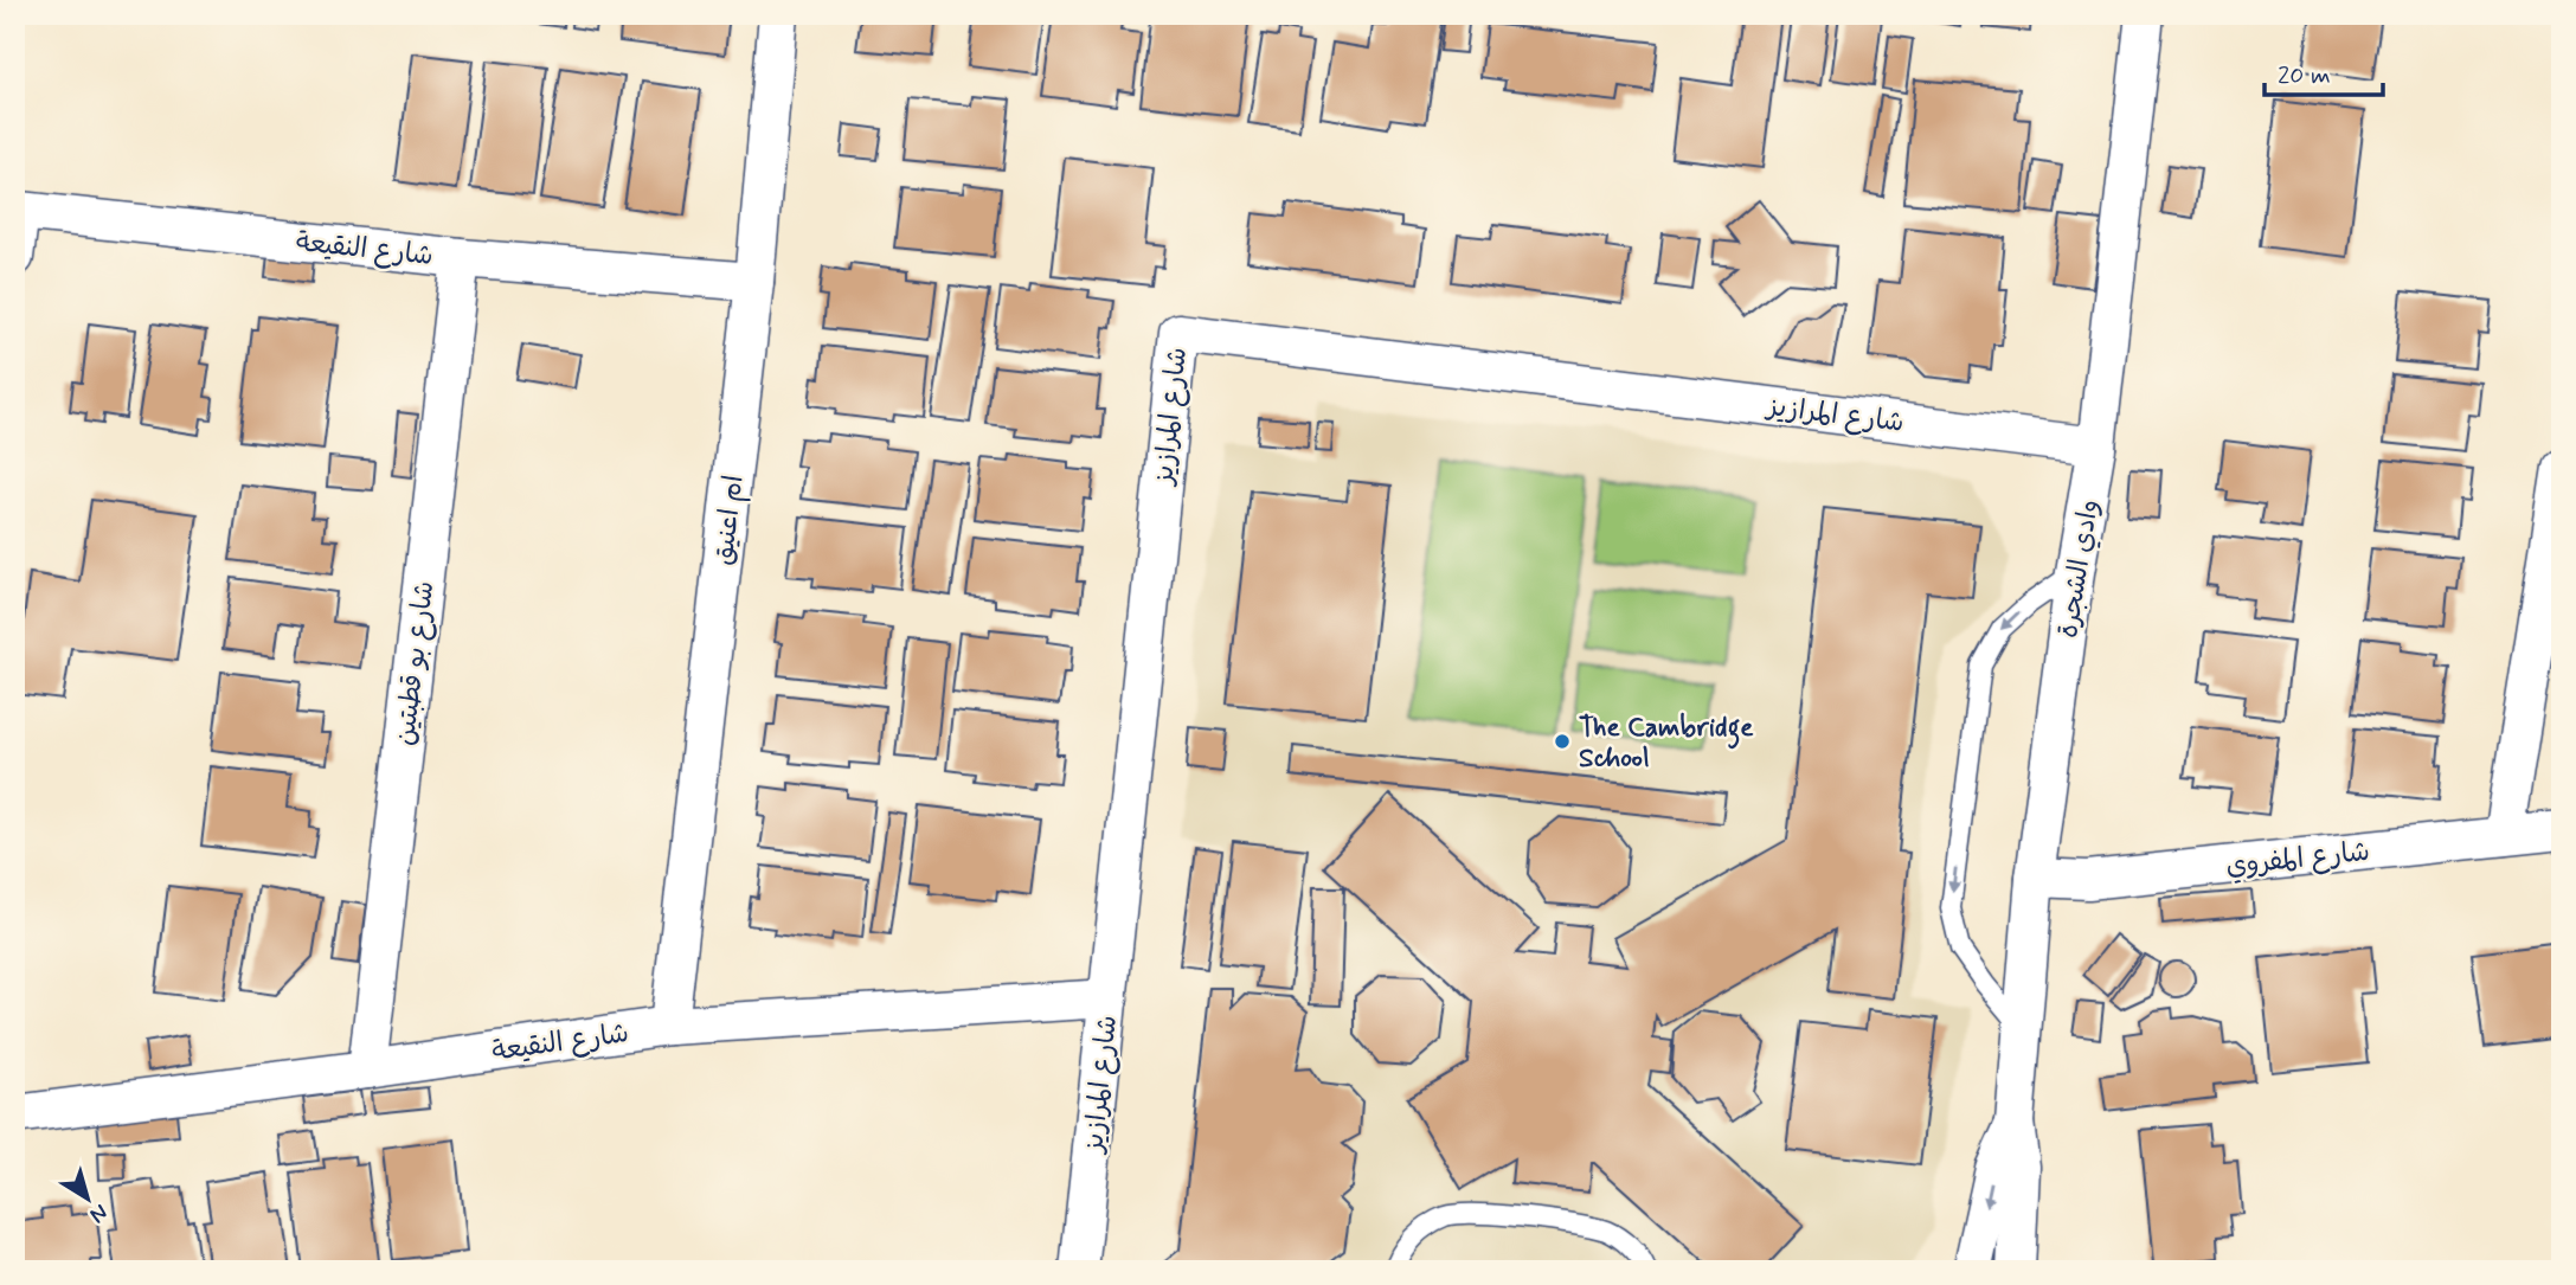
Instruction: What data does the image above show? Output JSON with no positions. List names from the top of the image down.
{
  "streets": {
    "street": [
      "شارع النقيعة",
      "شارع المرازيز",
      "ام اعنيق",
      "وادي الشجرة",
      "شارع بو قطبتين",
      "شارع المفروي"
    ]
  },
  "crossings": [
    ["شارع النقيعة", "شارع المرازيز"],
    ["شارع النقيعة", "ام اعنيق"],
    ["شارع النقيعة", "شارع بو قطبتين"],
    ["شارع المرازيز", "وادي الشجرة"],
    ["وادي الشجرة", "شارع المفروي"]
  ],
  "places": ["The Cambridge School"],
  "scale_bar": "20 m",
  "north": "bottom right"
}
